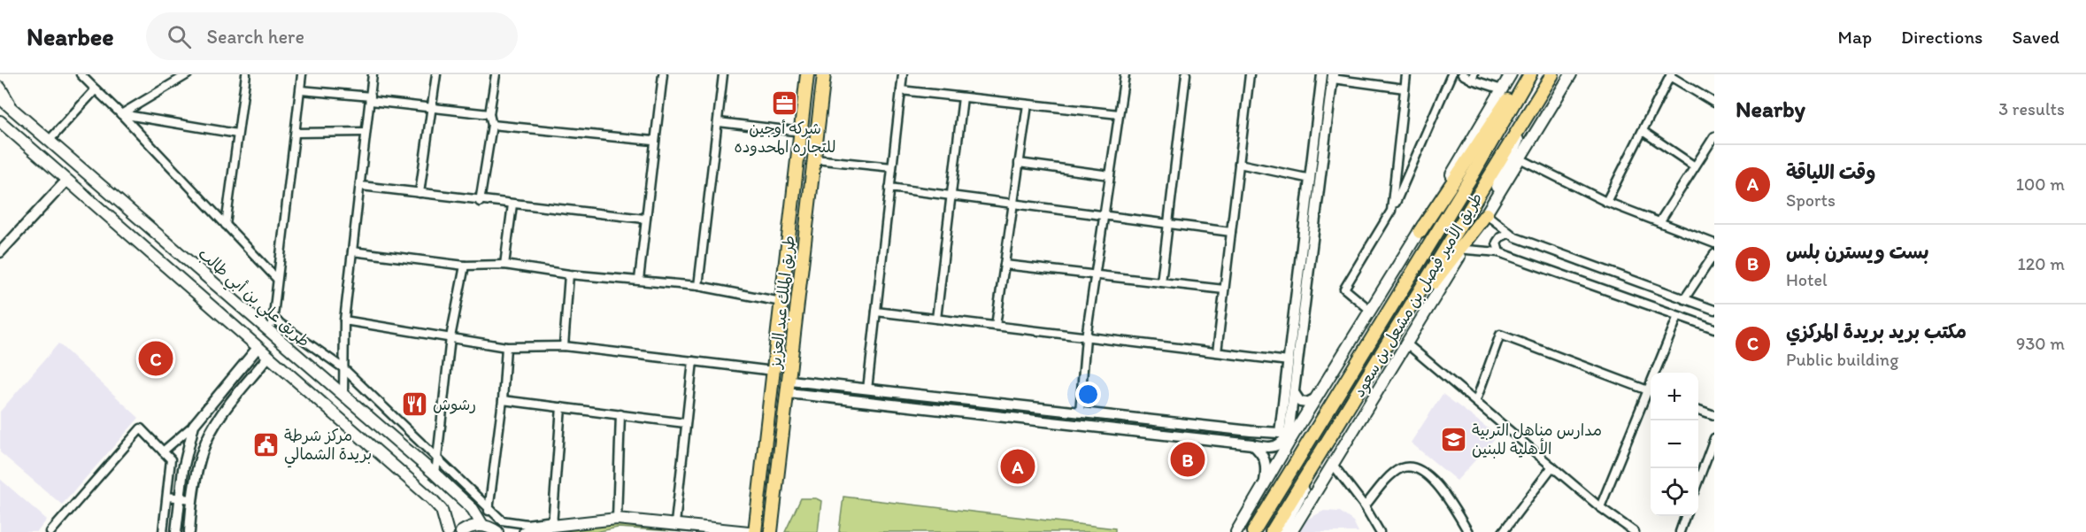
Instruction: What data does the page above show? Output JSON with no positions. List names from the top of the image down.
{
  "streets": {
    "main road": ["طريق الأمير فيصل بن مشعل بن سعود", "طريق علي بن أبي طالب", "طريق الملك عبد العزيز"]
  },
  "places": {
    "office": ["شركه أوجين للتجاره المحدوده"],
    "restaurant": ["رشوش"],
    "school or university": ["مدارس مناهل التربية الأهلية للبنين"],
    "public building": ["مركز شرطة بريدة الشمالي"]
  },
  "page": {
    "header": "Nearbee",
    "search": "Search here",
    "nav": ["Map", "Directions", "Saved"],
    "heading": ["Nearby", "3 results"],
    "list": [
      {
        "mark": "A",
        "name": "وقت اللياقة",
        "note": "Sports",
        "value": "100 m"
      },
      {
        "mark": "B",
        "name": "بست ويسترن بلس",
        "note": "Hotel",
        "value": "120 m"
      },
      {
        "mark": "C",
        "name": "مكتب بريد بريدة المركزي",
        "note": "Public building",
        "value": "930 m"
      }
    ],
    "pins": ["C", "B", "A"],
    "map_buttons": ["+", "−"]
  }
}
